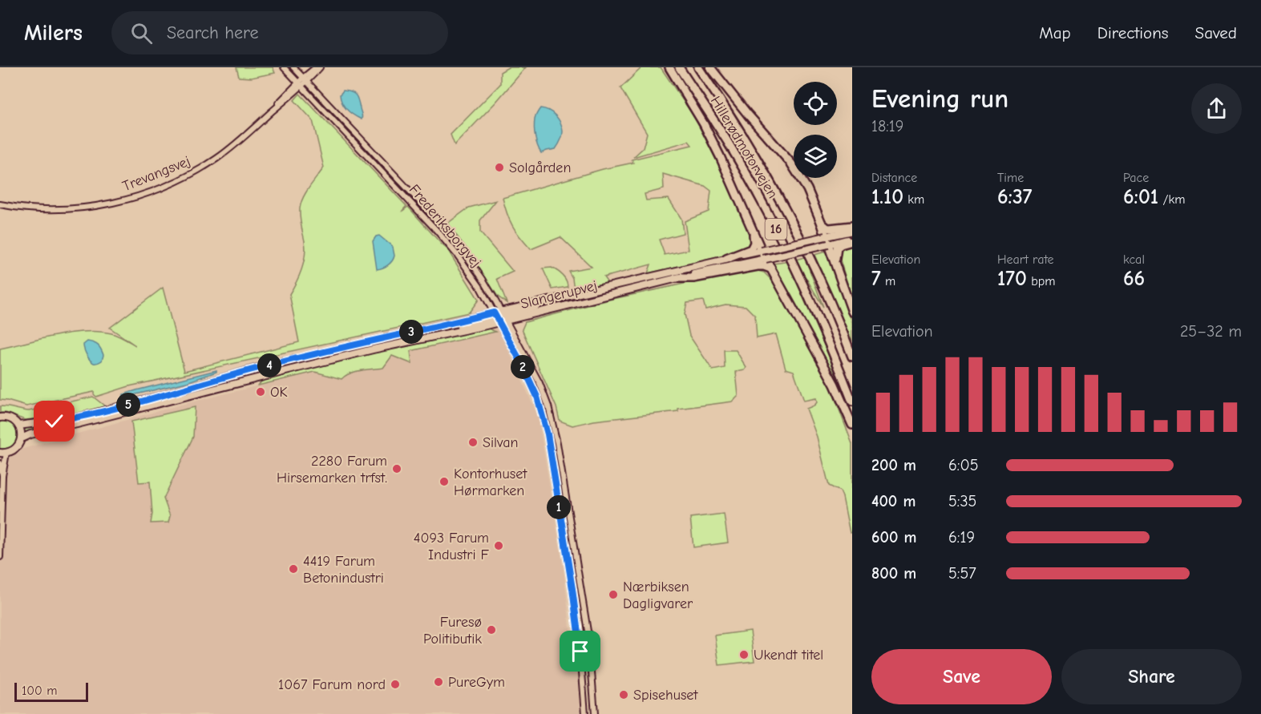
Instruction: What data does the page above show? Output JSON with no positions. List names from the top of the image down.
{
  "streets": {
    "highway": ["Hillerødmotorvejen", "16"],
    "main road": ["Slangerupvej"],
    "street": ["Trevangsvej", "Frederiksborgvej"]
  },
  "crossings": [
    ["Trevangsvej", "Frederiksborgvej"],
    ["Frederiksborgvej", "Slangerupvej"]
  ],
  "places": [
    "Solgården",
    "OK",
    "Silvan",
    "2280 Farum Hirsemarken trfst.",
    "Kontorhuset Hørmarken",
    "4093 Farum Industri F",
    "4419 Farum Betonindustri",
    "Nærbiksen Dagligvarer",
    "Furesø Politibutik",
    "Ukendt titel",
    "PureGym",
    "1067 Farum nord",
    "Spisehuset"
  ],
  "scale_bar": "100 m",
  "page": {
    "header": "Milers",
    "search": "Search here",
    "nav": ["Map", "Directions", "Saved"],
    "heading": ["Evening run", "18:19"],
    "stats": [
      ["Distance", "1.10 km"],
      ["Time", "6:37"],
      ["Pace", "6:01 /km"],
      ["Elevation", "7 m"],
      ["Heart rate", "170 bpm"],
      ["kcal", "66"]
    ],
    "chart": ["Elevation", "25–32 m"],
    "pins": [
      "3",
      "4",
      "2",
      "5",
      "1"
    ],
    "list": [
      {
        "name": "200 m",
        "note": "6:05"
      },
      {
        "name": "400 m",
        "note": "5:35"
      },
      {
        "name": "600 m",
        "note": "6:19"
      },
      {
        "name": "800 m",
        "note": "5:57"
      }
    ],
    "buttons": ["Save", "Share"],
    "scale": "100 m"
  }
}
